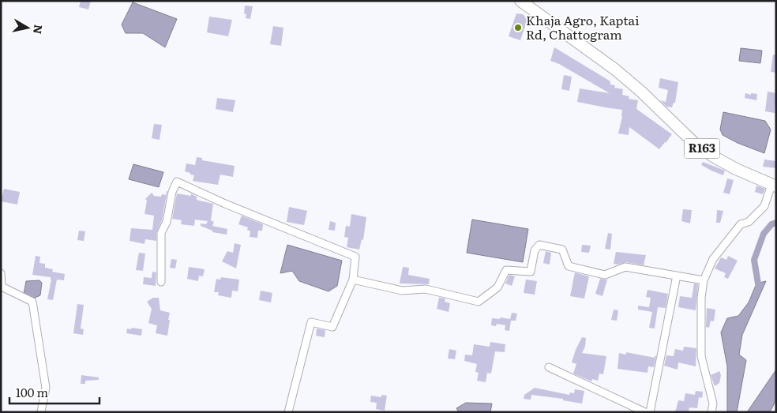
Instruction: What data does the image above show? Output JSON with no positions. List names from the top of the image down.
{
  "streets": {
    "main road": ["R163"]
  },
  "places": ["Khaja Agro, Kaptai Rd, Chattogram"],
  "scale_bar": "100 m",
  "north": "right"
}
